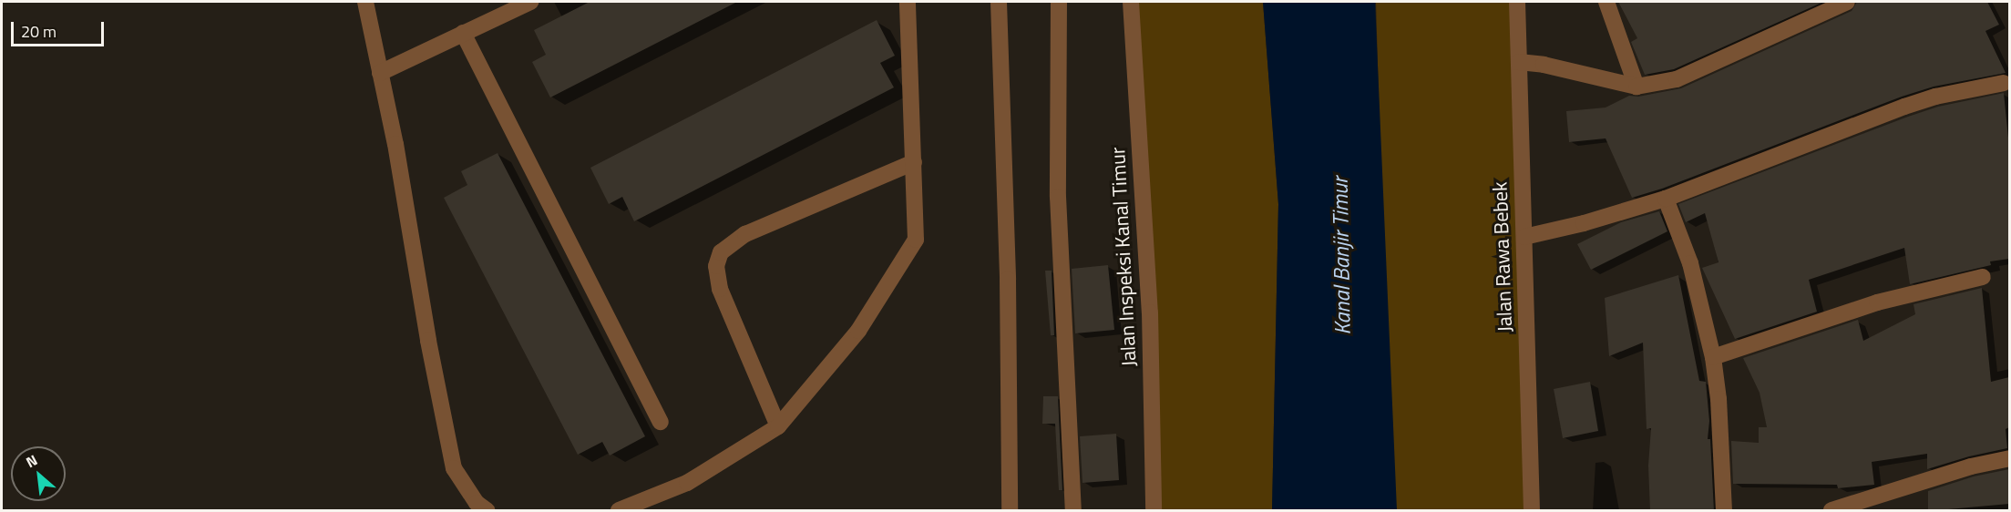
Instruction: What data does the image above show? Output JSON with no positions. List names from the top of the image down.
{
  "streets": {
    "street": ["Jalan Inspeksi Kanal Timur", "Jalan Rawa Bebek"]
  },
  "water": ["Kanal Banjir Timur"],
  "scale_bar": "20 m",
  "north": "top left"
}
